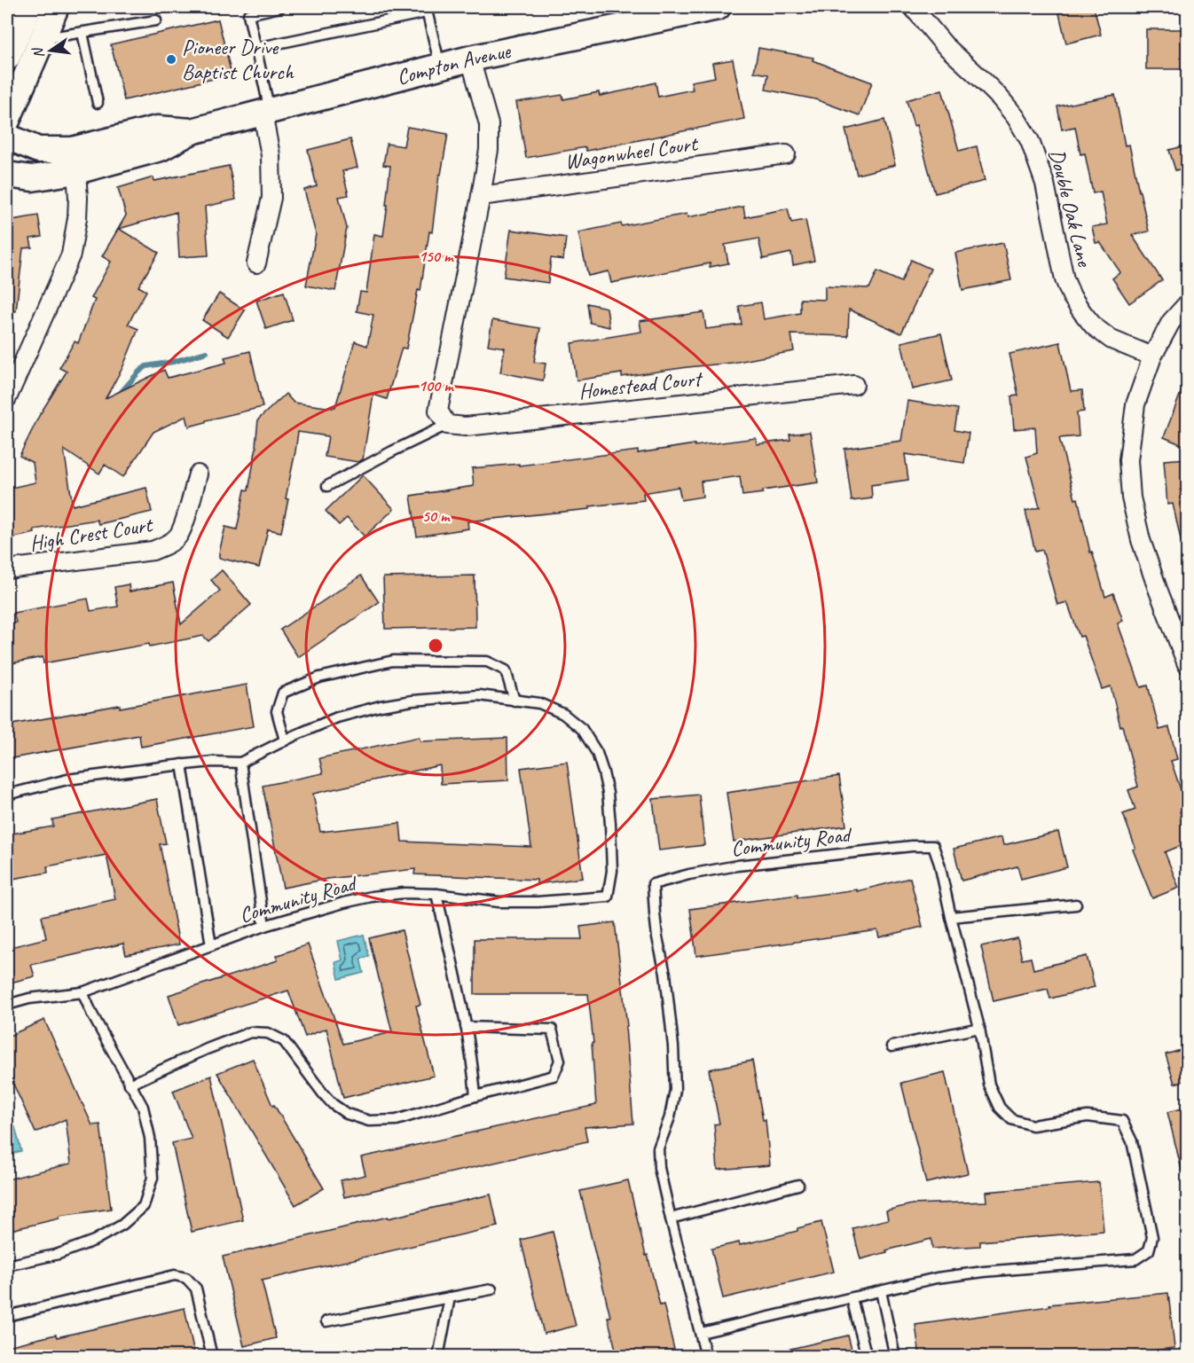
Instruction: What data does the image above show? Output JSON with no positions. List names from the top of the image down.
{
  "streets": {
    "street": [
      "Compton Avenue",
      "Wagonwheel Court",
      "Double Oak Lane",
      "Homestead Court",
      "High Crest Court"
    ],
    "lane": ["Community Road"]
  },
  "places": ["Pioneer Drive Baptist Church"],
  "north": "left",
  "rings": ["150 m", "100 m", "50 m"]
}
